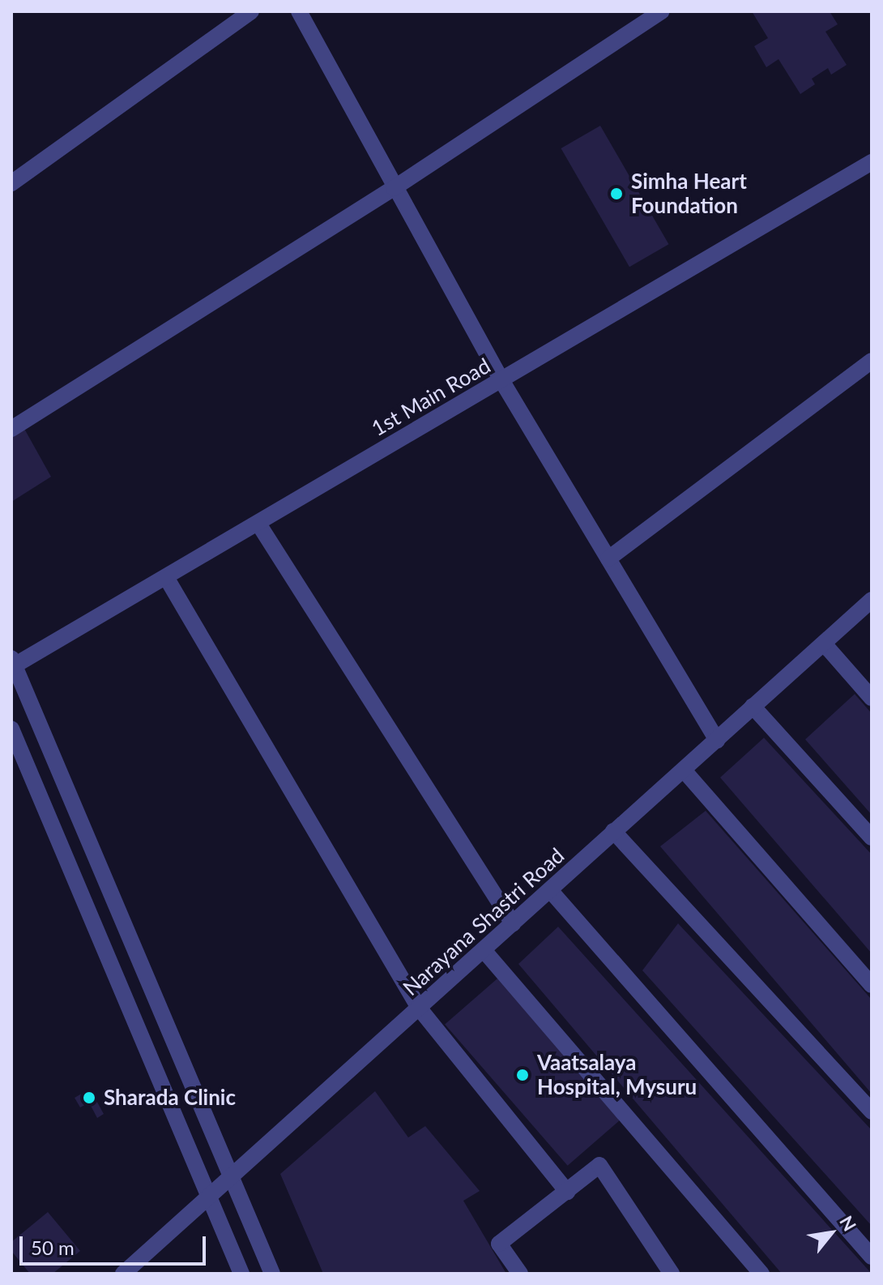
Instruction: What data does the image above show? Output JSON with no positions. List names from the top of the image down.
{
  "streets": {
    "street": ["1st Main Road", "Narayana Shastri Road"]
  },
  "places": ["Simha Heart Foundation", "Vaatsalaya Hospital, Mysuru", "Sharada Clinic"],
  "scale_bar": "50 m",
  "north": "top right"
}
